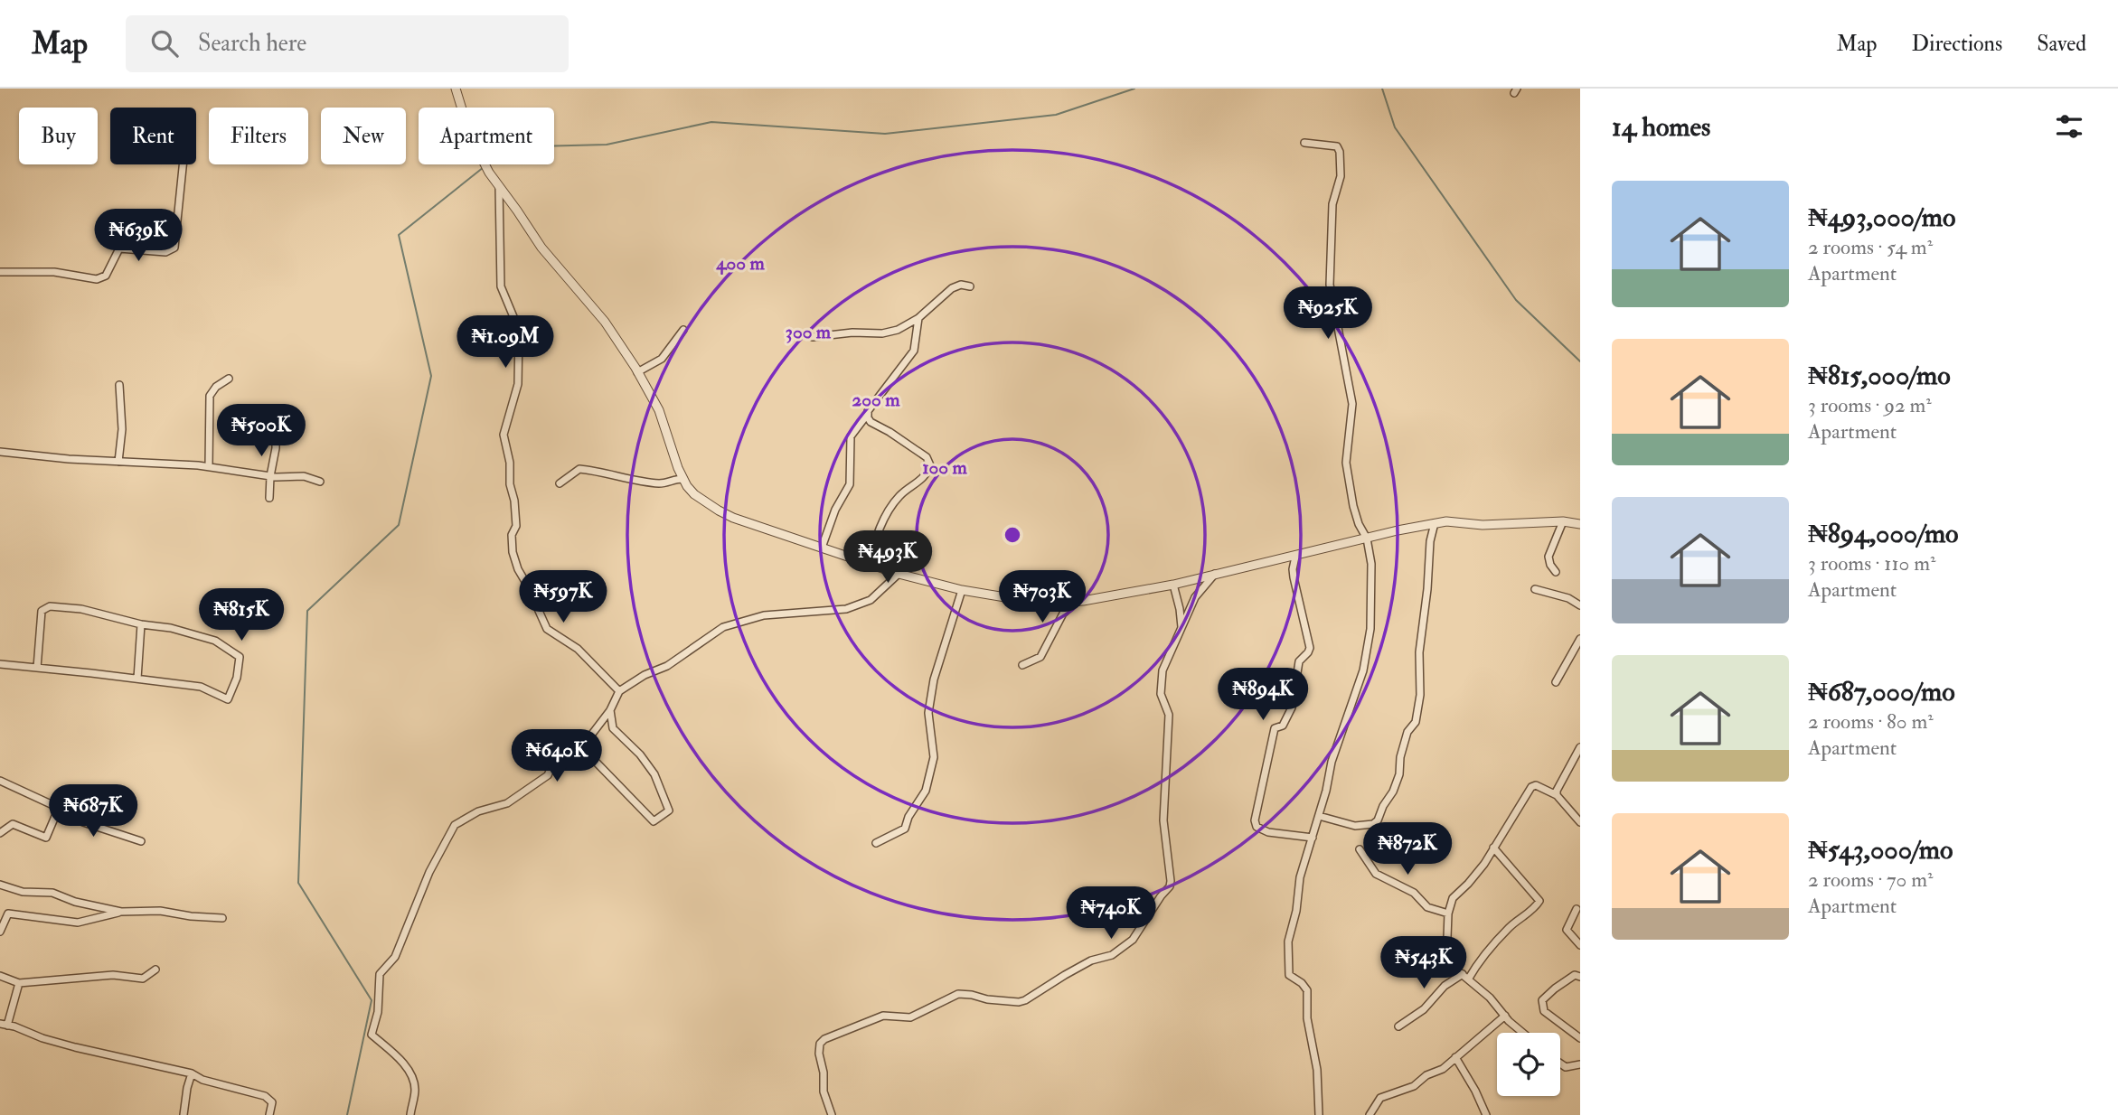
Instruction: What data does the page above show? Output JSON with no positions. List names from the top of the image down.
{
  "page": {
    "header": "Map",
    "search": "Search here",
    "nav": ["Map", "Directions", "Saved"],
    "heading": "14 homes",
    "chip": [
      "Buy",
      "Rent",
      "Filters",
      "New",
      "Apartment"
    ],
    "list": [
      {
        "name": "₦493,000/mo",
        "note": "2 rooms · 54 m² · Apartment"
      },
      {
        "name": "₦815,000/mo",
        "note": "3 rooms · 92 m² · Apartment"
      },
      {
        "name": "₦894,000/mo",
        "note": "3 rooms · 110 m² · Apartment"
      },
      {
        "name": "₦687,000/mo",
        "note": "2 rooms · 80 m² · Apartment"
      },
      {
        "name": "₦543,000/mo",
        "note": "2 rooms · 70 m² · Apartment"
      }
    ],
    "price": [
      "₦639K",
      "₦925K",
      "₦1.09M",
      "₦500K",
      "₦493K",
      "₦597K",
      "₦703K",
      "₦815K",
      "₦894K",
      "₦640K",
      "₦687K",
      "₦872K",
      "₦740K",
      "₦543K"
    ]
  },
  "rings": [
    "400 m",
    "300 m",
    "200 m",
    "100 m"
  ]
}
